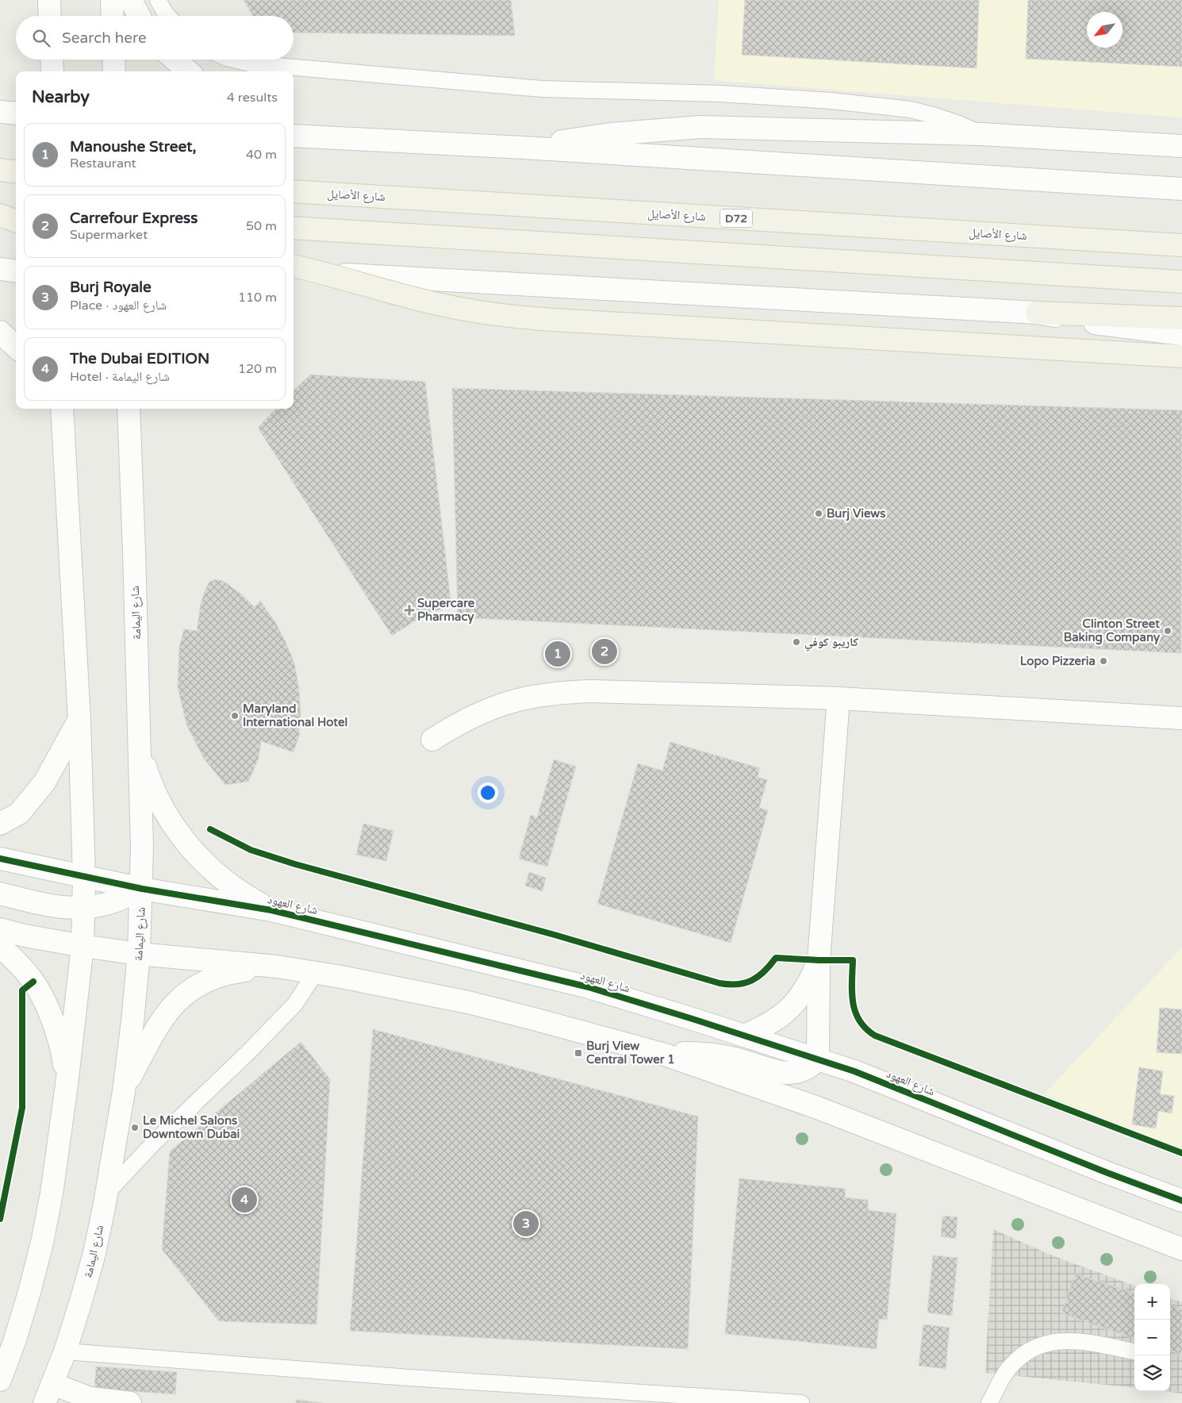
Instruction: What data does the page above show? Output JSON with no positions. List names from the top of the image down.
{
  "streets": {
    "main road": ["شارع الأصايل", "D72"],
    "street": ["شارع اليمامة", "شارع العهود"]
  },
  "crossings": [
    ["شارع اليمامة", "شارع العهود"]
  ],
  "places": {
    "other": [
      "Burj Views",
      "Clinton Street Baking Company",
      "كاريبو كوفي",
      "Lopo Pizzeria",
      "Maryland International Hotel",
      "Le Michel Salons Downtown Dubai"
    ],
    "health": ["Supercare Pharmacy"],
    "transit": ["Burj View Central Tower 1"]
  },
  "north": "bottom left",
  "page": {
    "search": "Search here",
    "heading": ["Nearby", "4 results"],
    "list": [
      {
        "mark": "1",
        "name": "Manoushe Street,",
        "note": "Restaurant",
        "value": "40 m"
      },
      {
        "mark": "2",
        "name": "Carrefour Express",
        "note": "Supermarket",
        "value": "50 m"
      },
      {
        "mark": "3",
        "name": "Burj Royale",
        "note": "Place · شارع العهود",
        "value": "110 m"
      },
      {
        "mark": "4",
        "name": "The Dubai EDITION",
        "note": "Hotel · شارع اليمامة",
        "value": "120 m"
      }
    ],
    "pins": [
      "2",
      "1",
      "4",
      "3"
    ],
    "map_buttons": ["+", "−"]
  }
}
